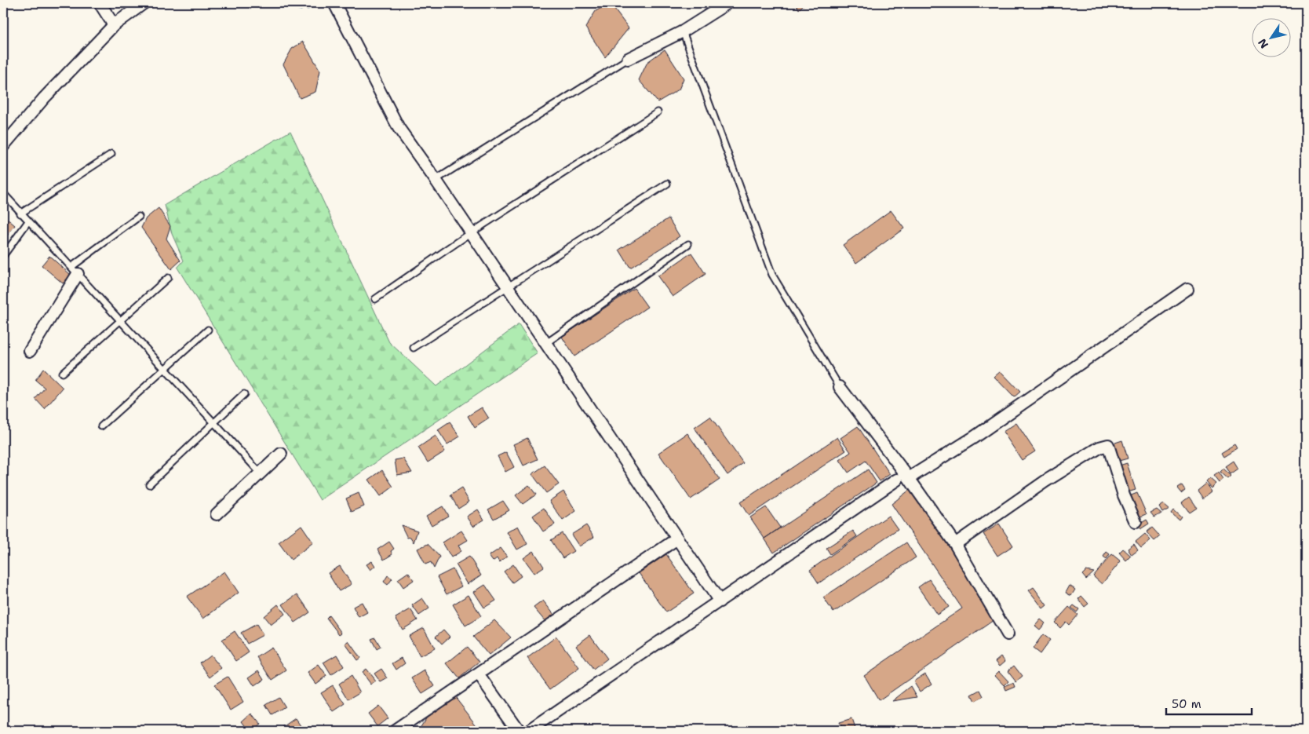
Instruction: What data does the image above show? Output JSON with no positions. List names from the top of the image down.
{
  "scale_bar": "50 m",
  "north": "bottom left"
}
